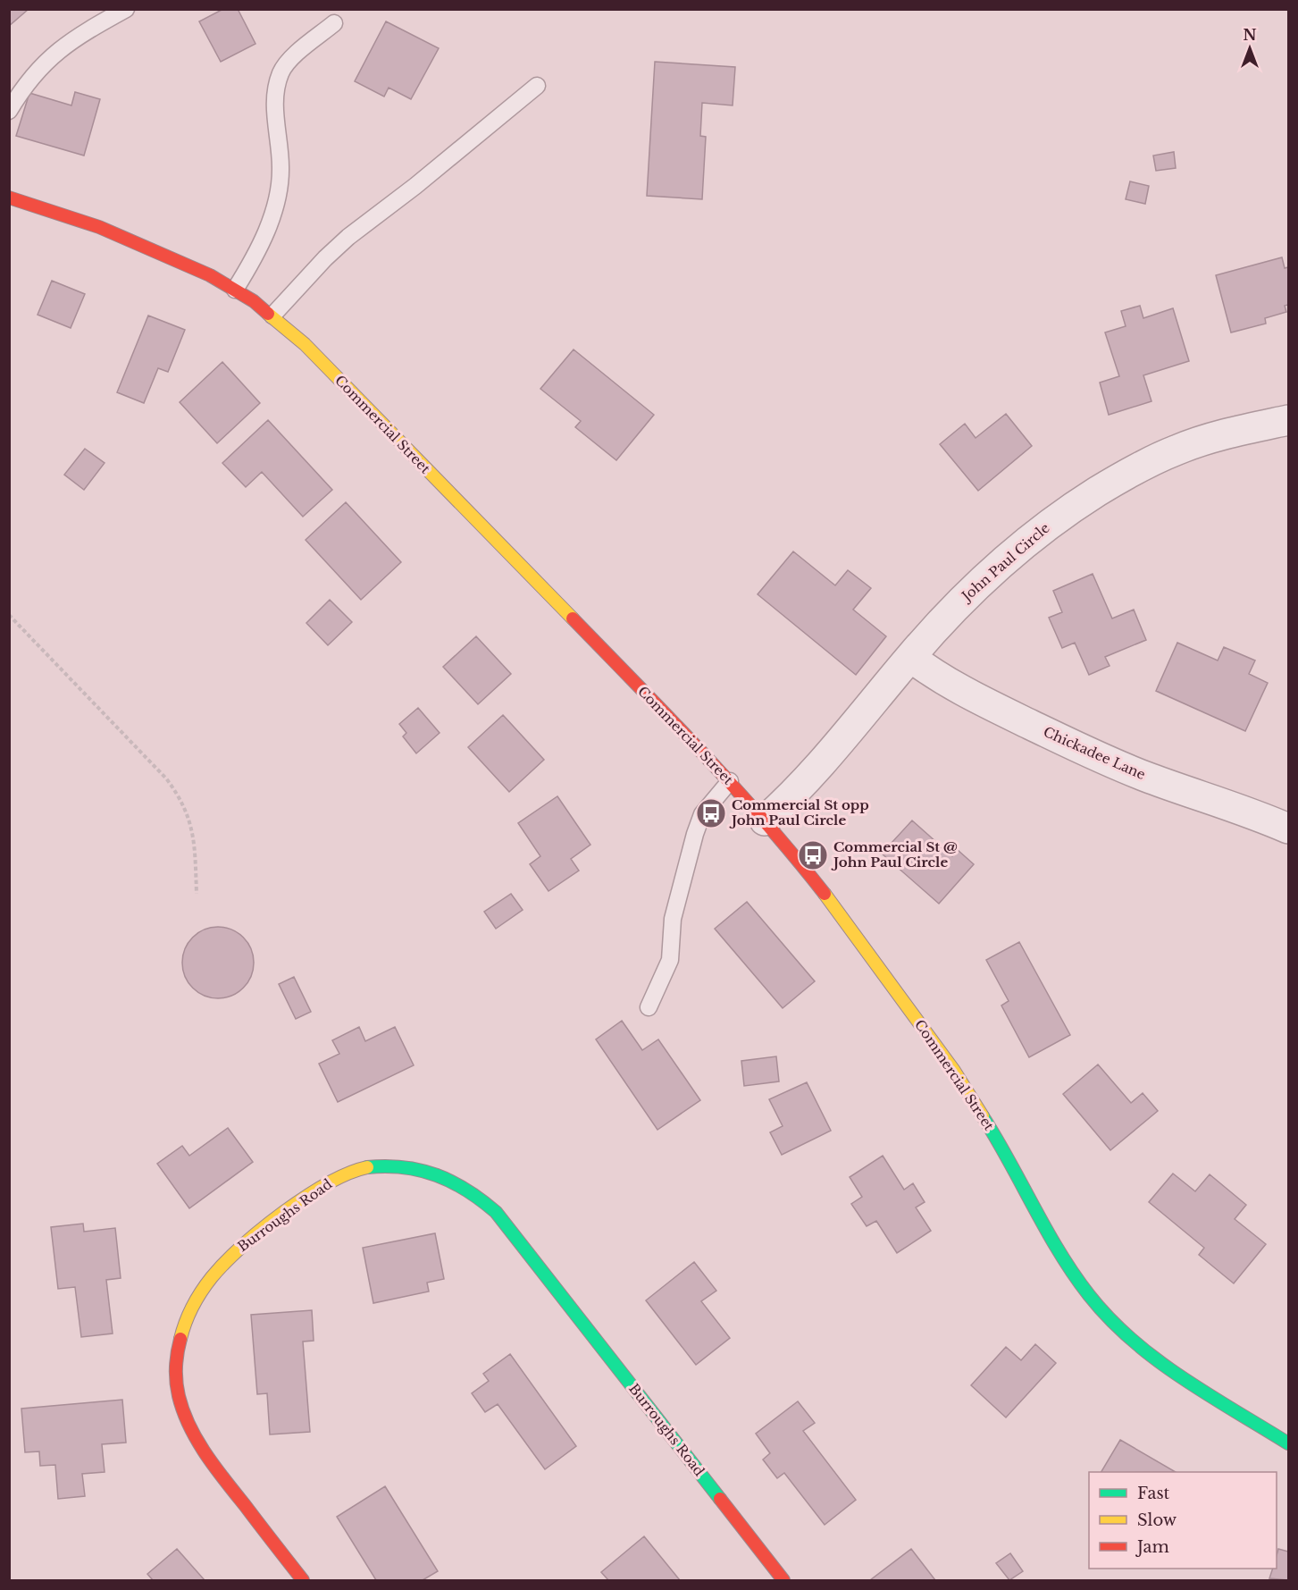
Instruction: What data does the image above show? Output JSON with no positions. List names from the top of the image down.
{
  "streets": {
    "main road": ["Commercial Street", "Burroughs Road"],
    "street": ["John Paul Circle", "Chickadee Lane"]
  },
  "crossings": [
    ["Commercial Street", "John Paul Circle"],
    ["John Paul Circle", "Chickadee Lane"]
  ],
  "places": {
    "bus stop": ["Commercial St opp John Paul Circle", "Commercial St @ John Paul Circle"]
  },
  "legend": ["Fast", "Slow", "Jam"],
  "north": "top"
}
